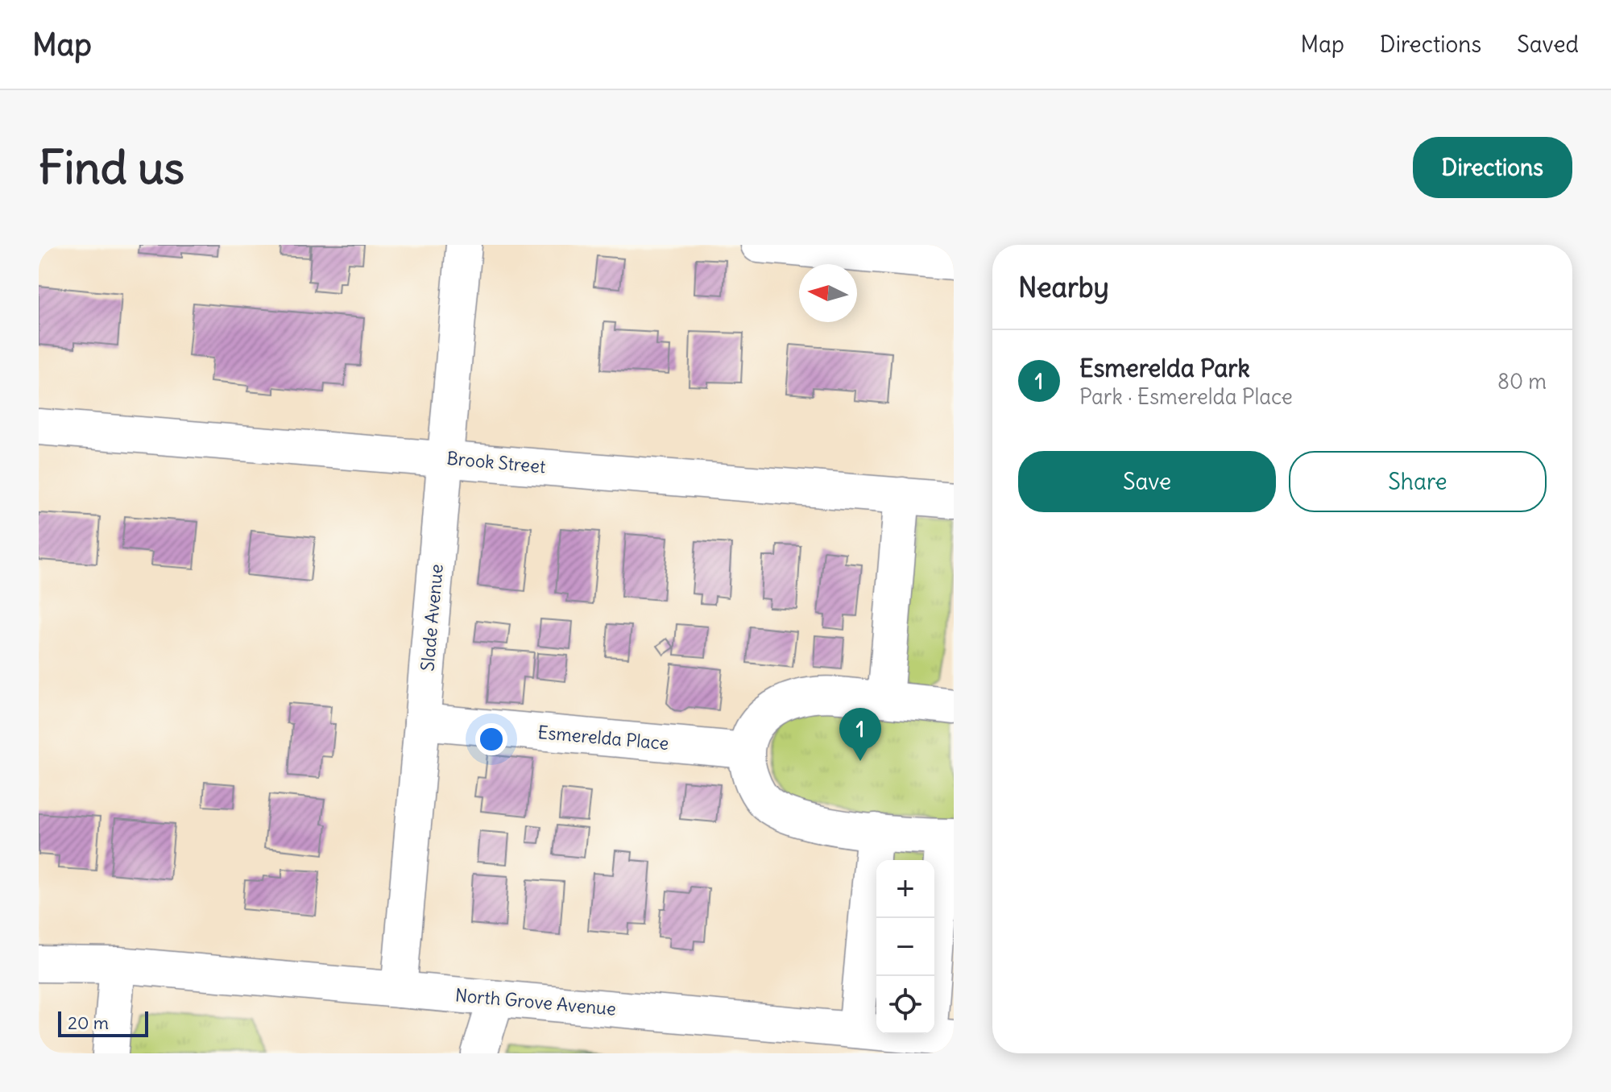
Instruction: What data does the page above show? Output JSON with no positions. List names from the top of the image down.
{
  "streets": {
    "street": [
      "Brook Street",
      "Slade Avenue",
      "Esmerelda Place",
      "North Grove Avenue"
    ]
  },
  "crossings": [
    ["Brook Street", "Slade Avenue"],
    ["Slade Avenue", "Esmerelda Place"],
    ["Slade Avenue", "North Grove Avenue"]
  ],
  "scale_bar": "20 m",
  "north": "left",
  "page": {
    "header": "Map",
    "nav": ["Map", "Directions", "Saved"],
    "buttons": [
      "Directions",
      ["Save", "Share"]
    ],
    "title": "Find us",
    "heading": "Nearby",
    "list": [
      {
        "mark": "1",
        "name": "Esmerelda Park",
        "note": "Park · Esmerelda Place",
        "value": "80 m"
      }
    ],
    "pins": "1",
    "map_buttons": ["+", "−"],
    "scale": "20 m"
  }
}
